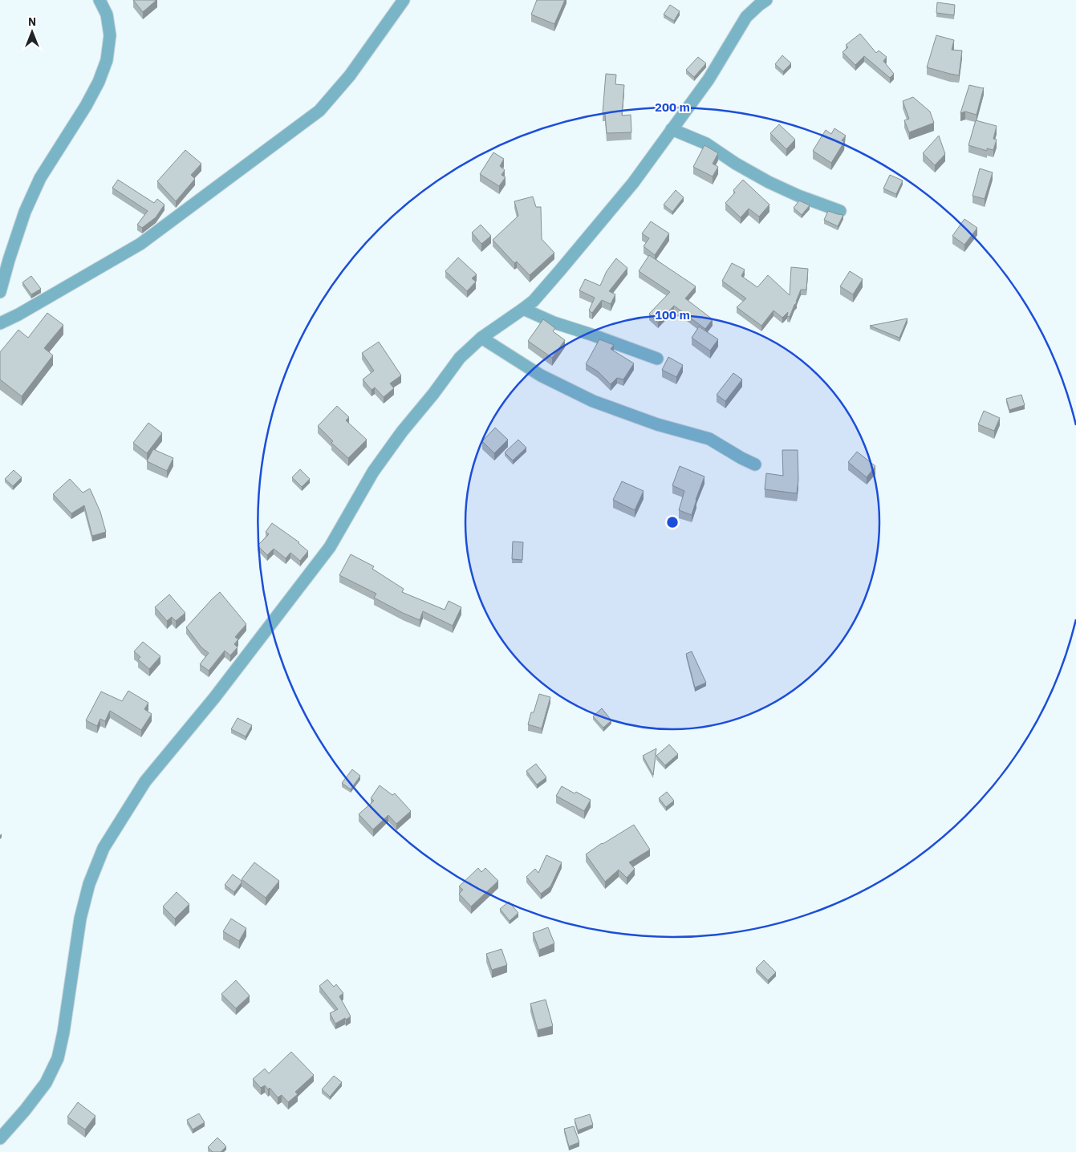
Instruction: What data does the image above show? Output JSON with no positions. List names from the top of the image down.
{
  "north": "top",
  "rings": ["200 m", "100 m"]
}
